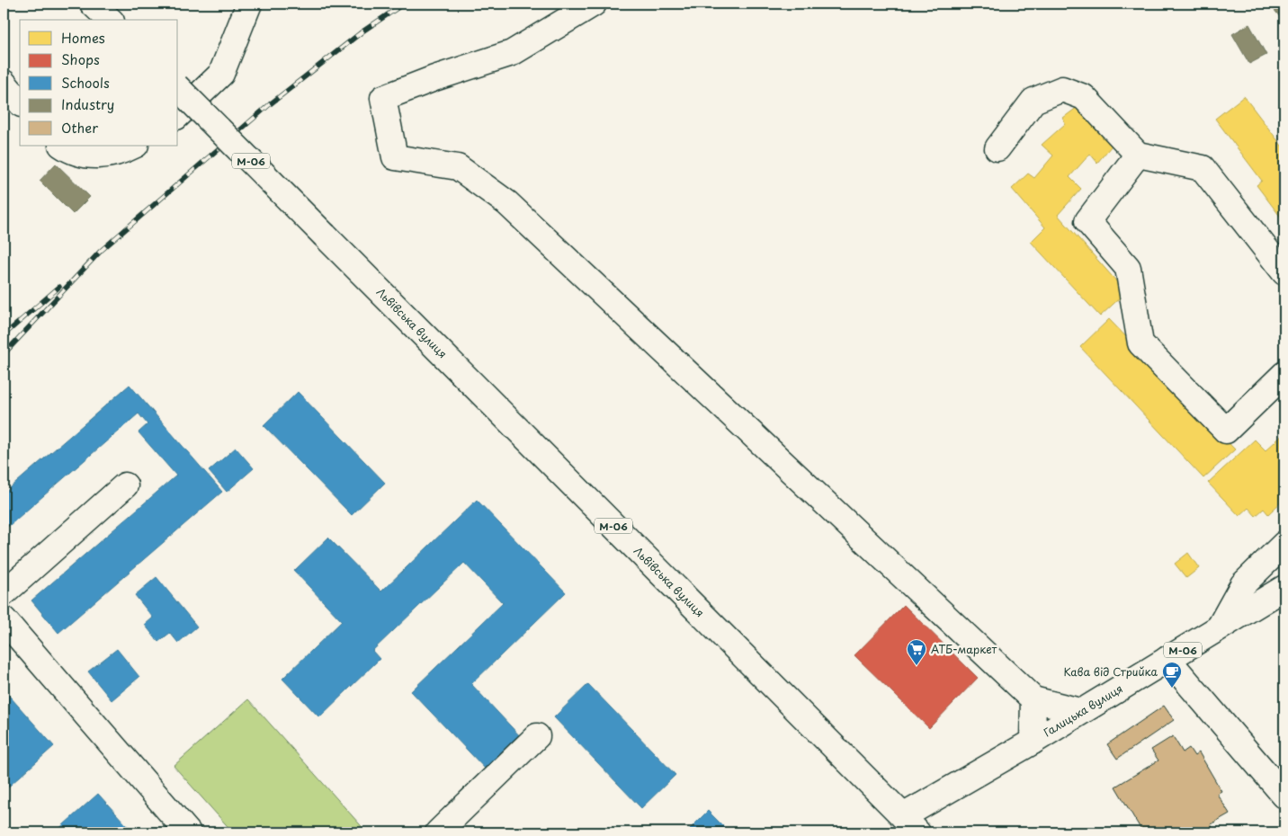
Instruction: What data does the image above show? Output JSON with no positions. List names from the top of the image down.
{
  "streets": {
    "main road": ["М-06", "Львівська вулиця", "Галицька вулиця"]
  },
  "crossings": [
    ["Львівська вулиця", "Галицька вулиця"]
  ],
  "places": {
    "supermarket": ["АТБ-маркет"],
    "cafe": ["Кава від Стрийка"]
  },
  "legend": [
    "Homes",
    "Shops",
    "Schools",
    "Industry",
    "Other"
  ]
}
